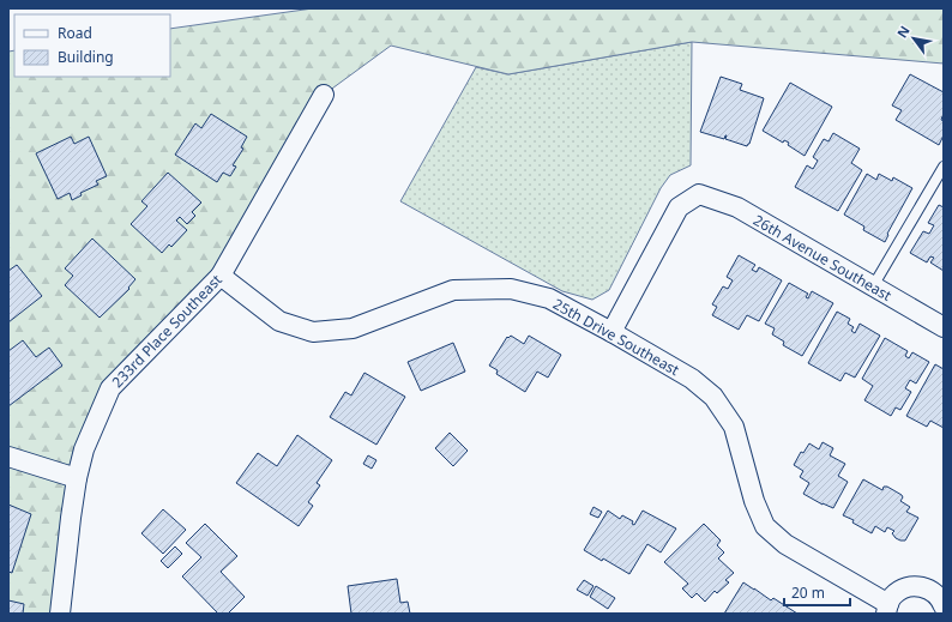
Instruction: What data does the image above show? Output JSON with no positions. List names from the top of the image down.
{
  "streets": {
    "street": ["26th Avenue Southeast", "233rd Place Southeast", "25th Drive Southeast"]
  },
  "crossings": [
    ["26th Avenue Southeast", "25th Drive Southeast"],
    ["233rd Place Southeast", "25th Drive Southeast"]
  ],
  "legend": ["Road", "Building"],
  "scale_bar": "20 m",
  "north": "top left"
}
